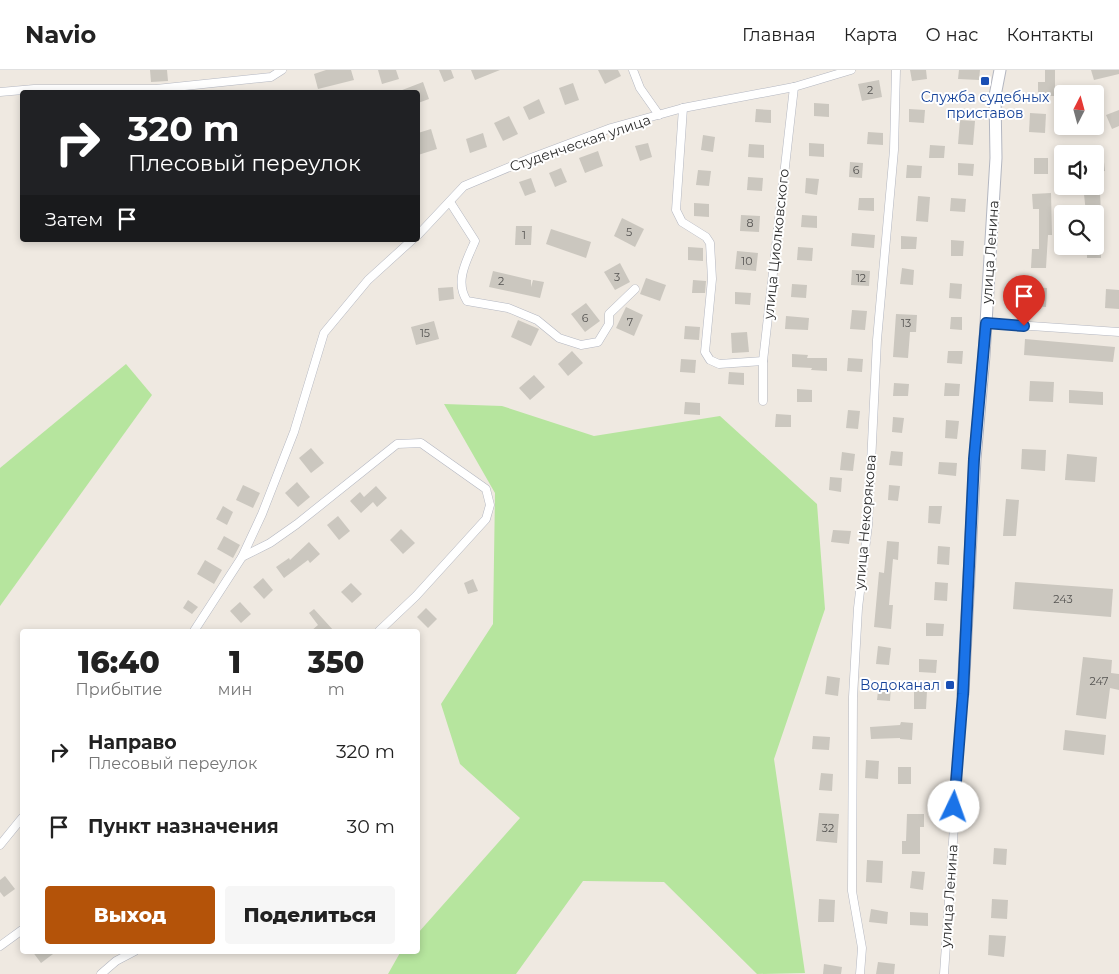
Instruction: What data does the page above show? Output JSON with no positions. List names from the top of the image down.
{
  "streets": {
    "street": [
      "Студенческая улица",
      "улица Циолковского",
      "улица Ленина",
      "улица Некорякова"
    ]
  },
  "crossings": [
    ["Студенческая улица", "улица Циолковского"]
  ],
  "places": {
    "transit": ["Служба судебных приставов", "Водоканал"]
  },
  "house_numbers": [
    "2",
    "6",
    "8",
    "5",
    "1",
    "10",
    "3",
    "12",
    "2",
    "6",
    "7",
    "13",
    "15",
    "243",
    "247",
    "32"
  ],
  "north": "top",
  "page": {
    "header": "Navio",
    "nav": [
      "Главная",
      "Карта",
      "О нас",
      "Контакты"
    ],
    "turn": ["320 m", "Плесовый переулок"],
    "then": "Затем",
    "eta": [
      "16:40",
      "Прибытие",
      "1",
      "мин",
      "350",
      "m"
    ],
    "list": [
      {
        "name": "Направо",
        "note": "Плесовый переулок",
        "value": "320 m"
      },
      {
        "name": "Пункт назначения",
        "value": "30 m"
      }
    ],
    "buttons": ["Выход", "Поделиться"]
  }
}
